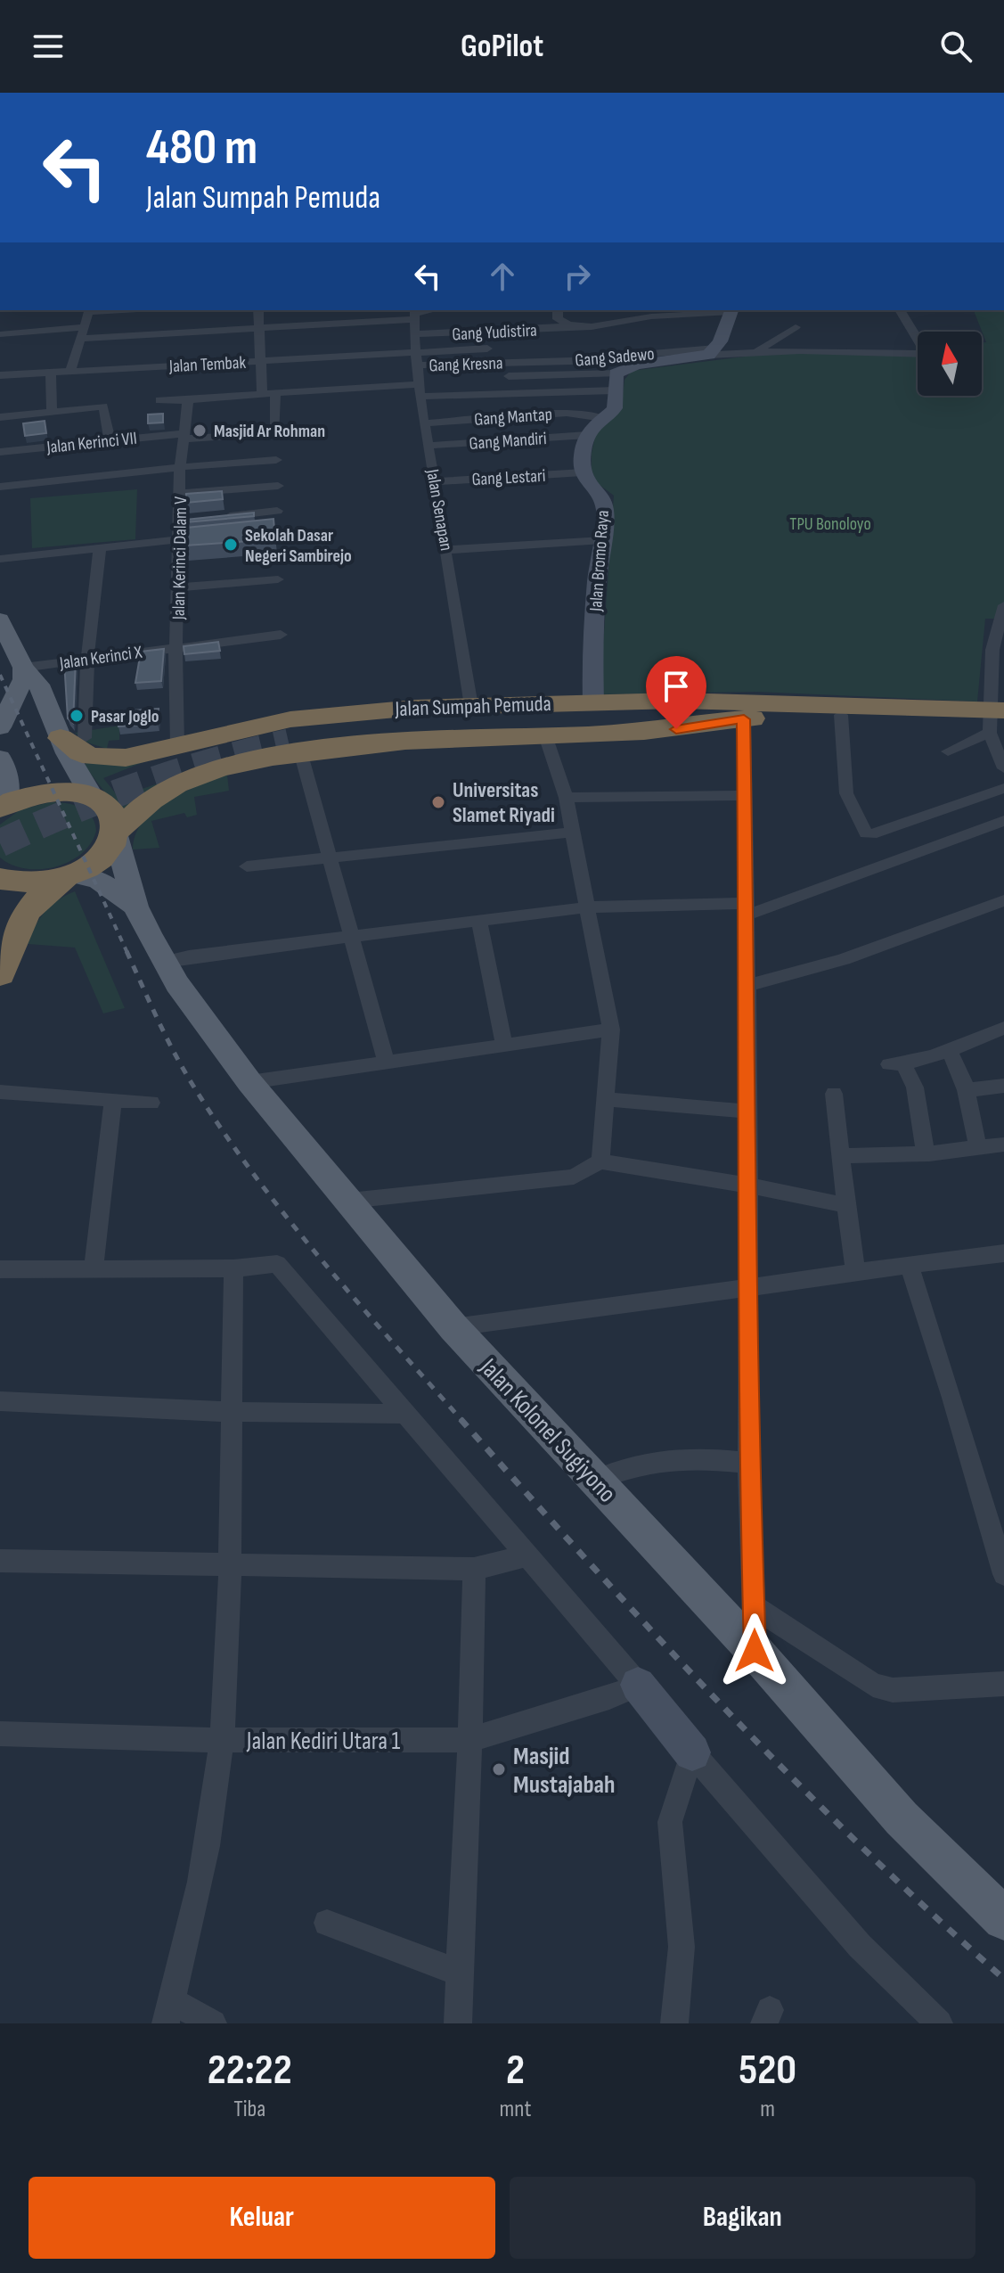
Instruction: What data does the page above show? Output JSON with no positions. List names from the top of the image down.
{
  "streets": {
    "highway": ["Jalan Sumpah Pemuda"],
    "main road": ["Jalan Bromo Raya", "Jalan Kolonel Sugiyono"],
    "street": [
      "Gang Yudistira",
      "Gang Sadewo",
      "Jalan Tembak",
      "Gang Kresna",
      "Gang Mantap",
      "Gang Mandiri",
      "Jalan Kerinci VII",
      "Gang Lestari",
      "Jalan Senapan",
      "Jalan Kerinci Dalam V",
      "Jalan Kerinci X",
      "Jalan Kediri Utara 1"
    ]
  },
  "crossings": [
    ["Gang Yudistira", "Jalan Senapan"],
    ["Gang Sadewo", "Gang Kresna"],
    ["Jalan Tembak", "Jalan Senapan"],
    ["Gang Kresna", "Jalan Senapan"],
    ["Gang Mantap", "Jalan Senapan"],
    ["Gang Mandiri", "Jalan Senapan"],
    ["Jalan Kerinci VII", "Jalan Kerinci Dalam V"],
    ["Gang Lestari", "Jalan Senapan"],
    ["Gang Lestari", "Jalan Bromo Raya"],
    ["Jalan Senapan", "Jalan Sumpah Pemuda"],
    ["Jalan Kerinci Dalam V", "Jalan Kerinci X"],
    ["Jalan Kerinci Dalam V", "Jalan Sumpah Pemuda"],
    ["Jalan Bromo Raya", "Jalan Sumpah Pemuda"],
    ["Jalan Sumpah Pemuda", "Jalan Kolonel Sugiyono"]
  ],
  "parks": ["TPU Bonoloyo"],
  "places": [
    "Masjid Ar Rohman",
    "Sekolah Dasar Negeri Sambirejo",
    "Pasar Joglo",
    "Universitas Slamet Riyadi",
    "Masjid Mustajabah"
  ],
  "north": "top",
  "page": {
    "header": "GoPilot",
    "turn": ["480 m", "Jalan Sumpah Pemuda"],
    "eta": [
      "22:22",
      "Tiba",
      "2",
      "mnt",
      "520",
      "m"
    ],
    "buttons": ["Keluar", "Bagikan"]
  }
}
